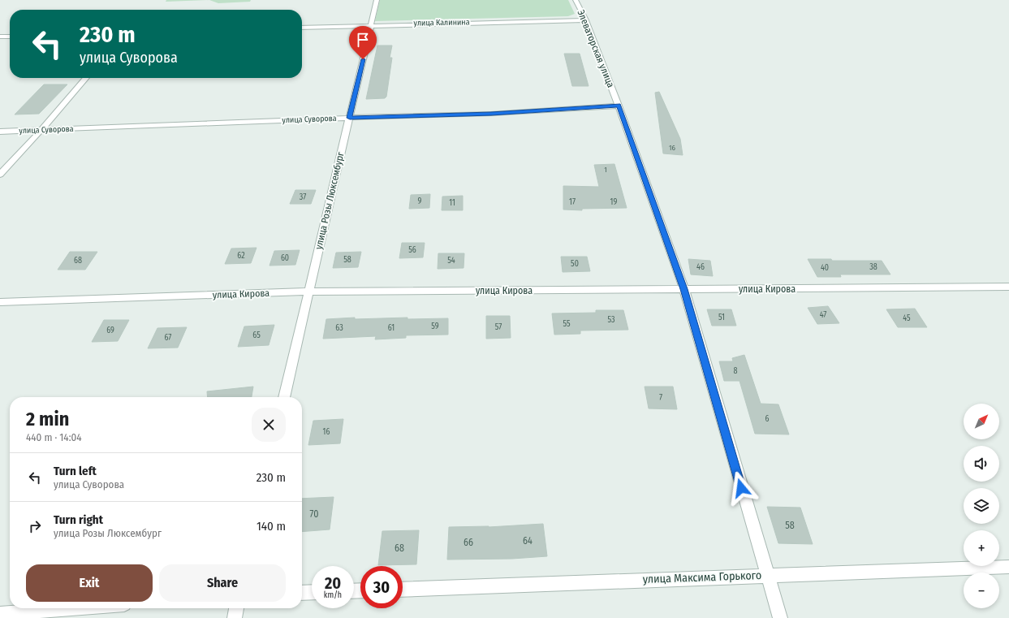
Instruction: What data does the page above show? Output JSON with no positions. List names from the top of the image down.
{
  "streets": {
    "street": [
      "улица Калинина",
      "Элеваторская улица",
      "улица Суворова",
      "улица Розы Люксембург",
      "улица Кирова",
      "улица Максима Горького"
    ]
  },
  "crossings": [
    ["улица Калинина", "Элеваторская улица"],
    ["улица Калинина", "улица Розы Люксембург"],
    ["Элеваторская улица", "улица Суворова"],
    ["Элеваторская улица", "улица Кирова"],
    ["Элеваторская улица", "улица Максима Горького"],
    ["улица Суворова", "улица Розы Люксембург"],
    ["улица Розы Люксембург", "улица Кирова"]
  ],
  "house_numbers": [
    "16",
    "1",
    "37",
    "9",
    "17",
    "19",
    "11",
    "56",
    "62",
    "60",
    "58",
    "68",
    "54",
    "50",
    "46",
    "38",
    "40",
    "47",
    "51",
    "45",
    "53",
    "55",
    "59",
    "57",
    "63",
    "61",
    "69",
    "65",
    "67",
    "8",
    "7",
    "6",
    "16",
    "70",
    "58",
    "64",
    "66",
    "68"
  ],
  "north": "top right",
  "page": {
    "turn": ["230 m", "улица Суворова"],
    "heading": ["2 min", "440 m · 14:04"],
    "map_buttons": ["+", "−"],
    "list": [
      {
        "name": "Turn left",
        "note": "улица Суворова",
        "value": "230 m"
      },
      {
        "name": "Turn right",
        "note": "улица Розы Люксембург",
        "value": "140 m"
      }
    ],
    "buttons": ["Exit", "Share"],
    "speed": "20 km/h",
    "limit": "30"
  }
}
